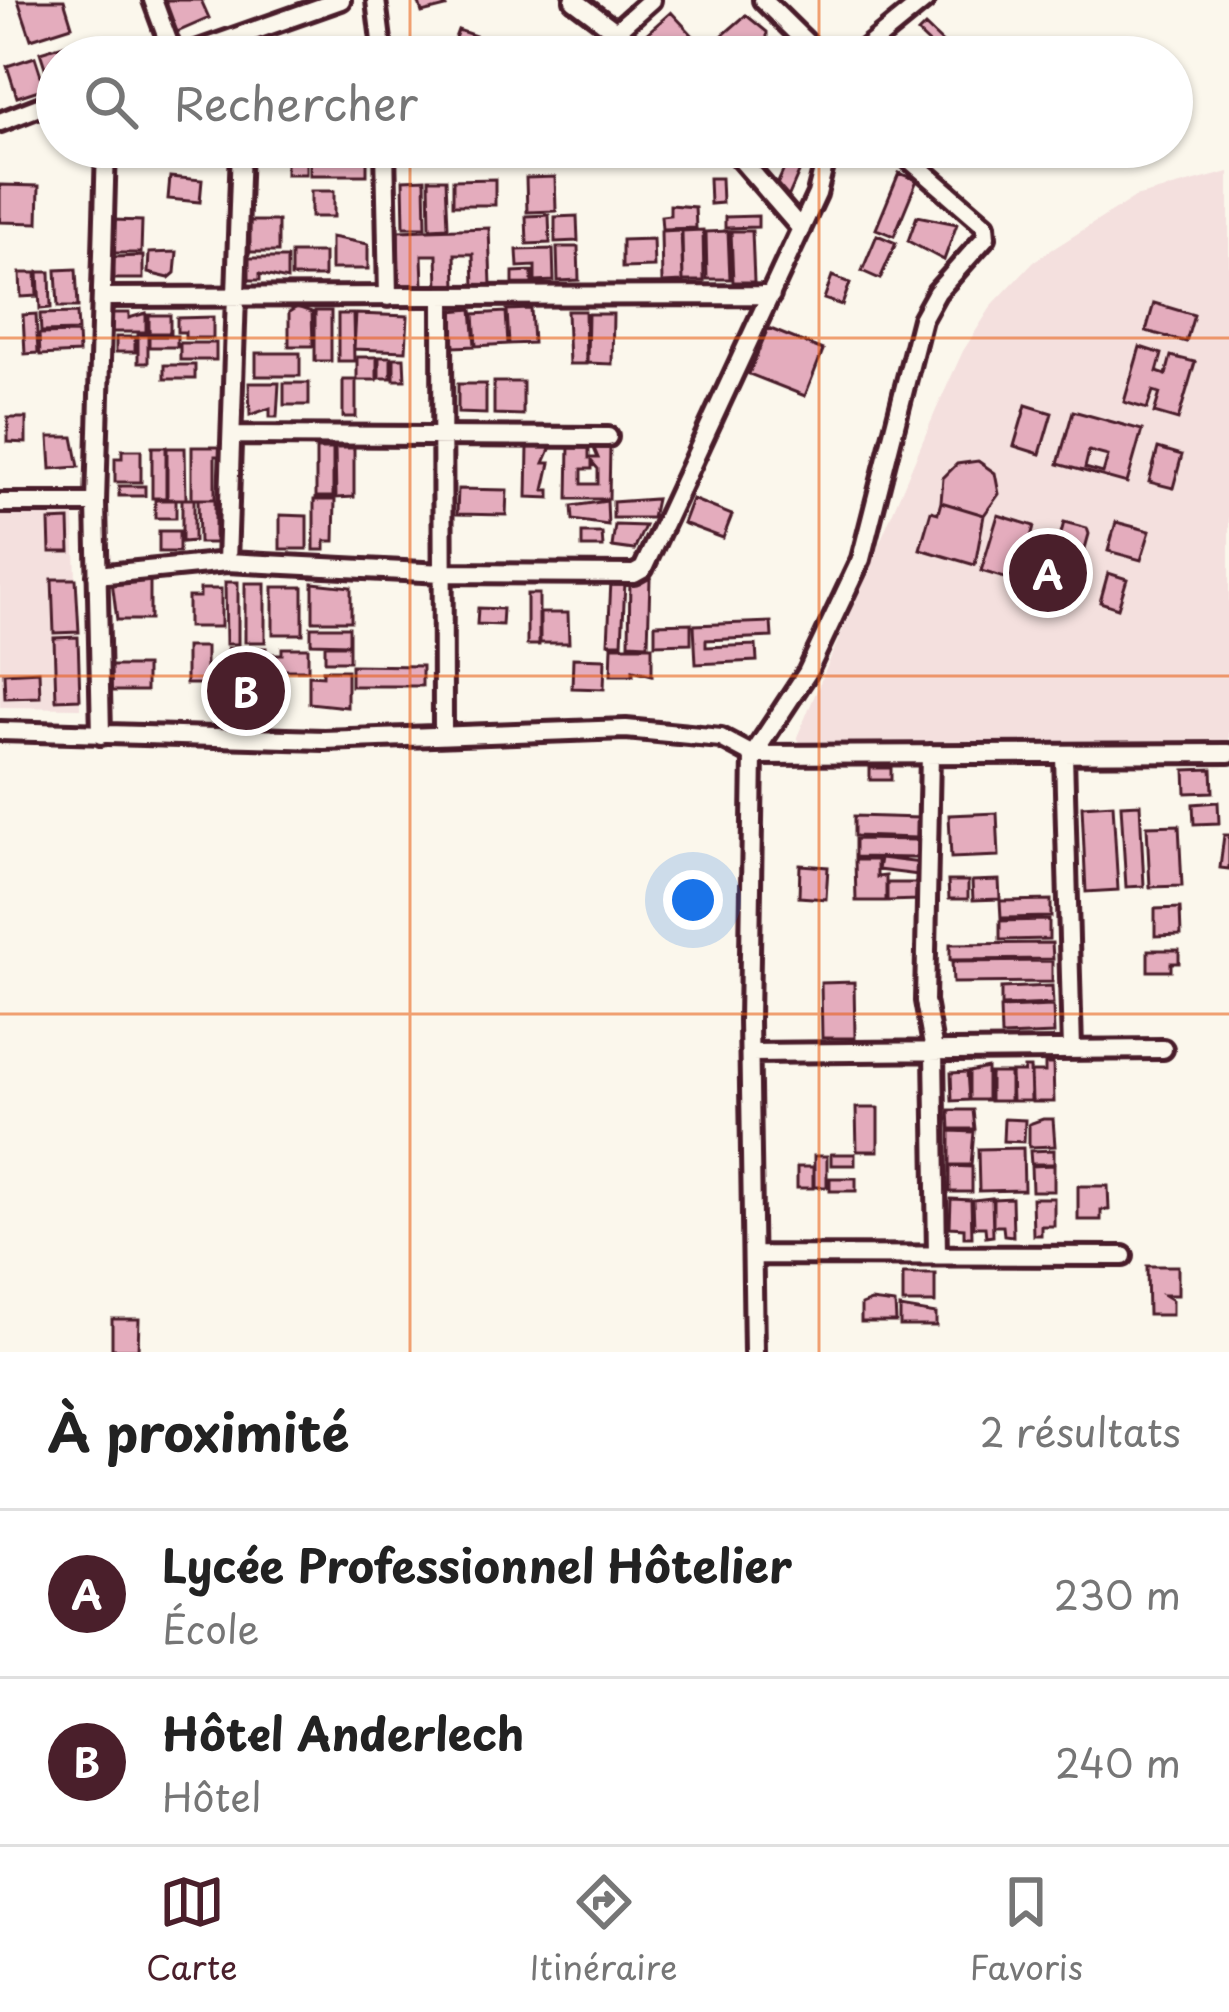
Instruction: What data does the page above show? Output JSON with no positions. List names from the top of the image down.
{
  "page": {
    "search": "Rechercher",
    "pins": ["A", "B"],
    "heading": ["À proximité", "2 résultats"],
    "list": [
      {
        "mark": "A",
        "name": "Lycée Professionnel Hôtelier",
        "note": "École",
        "value": "230 m"
      },
      {
        "mark": "B",
        "name": "Hôtel Anderlech",
        "note": "Hôtel",
        "value": "240 m"
      }
    ],
    "nav": ["Carte", "Itinéraire", "Favoris"]
  }
}
